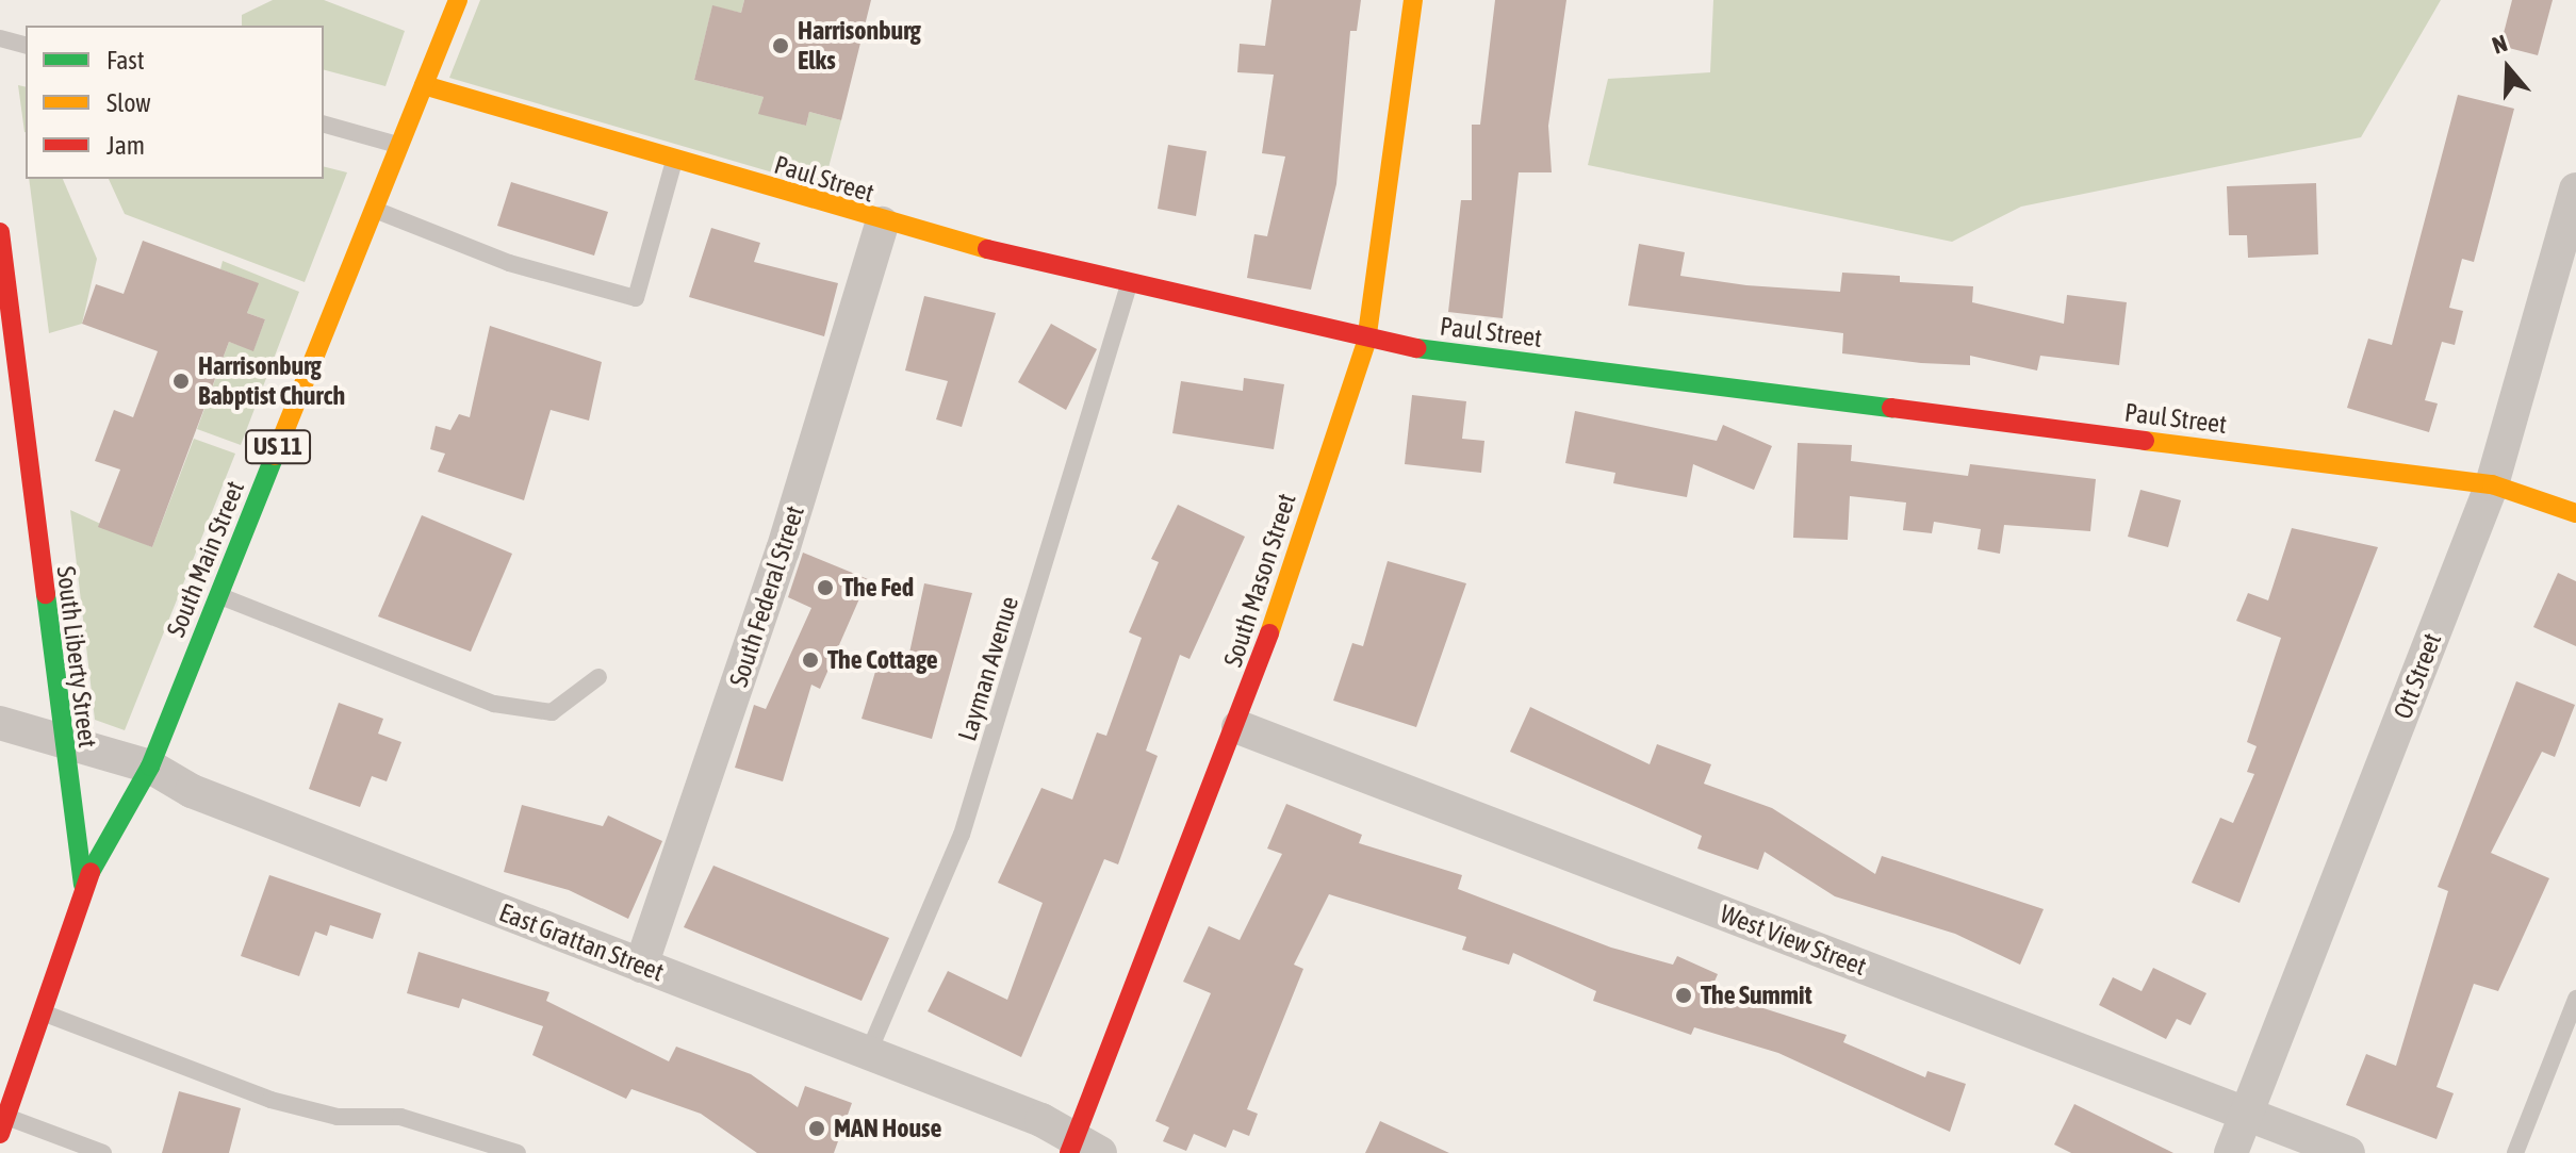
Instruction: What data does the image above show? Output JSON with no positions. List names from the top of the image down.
{
  "streets": {
    "main road": [
      "Paul Street",
      "US 11",
      "South Main Street",
      "South Mason Street",
      "South Liberty Street"
    ],
    "street": [
      "South Federal Street",
      "Ott Street",
      "West View Street",
      "East Grattan Street"
    ],
    "lane": ["Layman Avenue"]
  },
  "crossings": [
    ["Paul Street", "South Main Street"],
    ["Paul Street", "South Mason Street"],
    ["Paul Street", "South Federal Street"],
    ["Paul Street", "Layman Avenue"],
    ["Paul Street", "Ott Street"],
    ["South Main Street", "South Liberty Street"],
    ["South Main Street", "East Grattan Street"],
    ["South Mason Street", "West View Street"],
    ["South Mason Street", "East Grattan Street"],
    ["South Federal Street", "East Grattan Street"],
    ["South Liberty Street", "East Grattan Street"],
    ["Layman Avenue", "East Grattan Street"],
    ["Ott Street", "West View Street"]
  ],
  "places": [
    "Harrisonburg Elks",
    "Harrisonburg Babptist Church",
    "The Fed",
    "The Cottage",
    "The Summit",
    "MAN House"
  ],
  "legend": ["Fast", "Slow", "Jam"],
  "north": "top"
}
